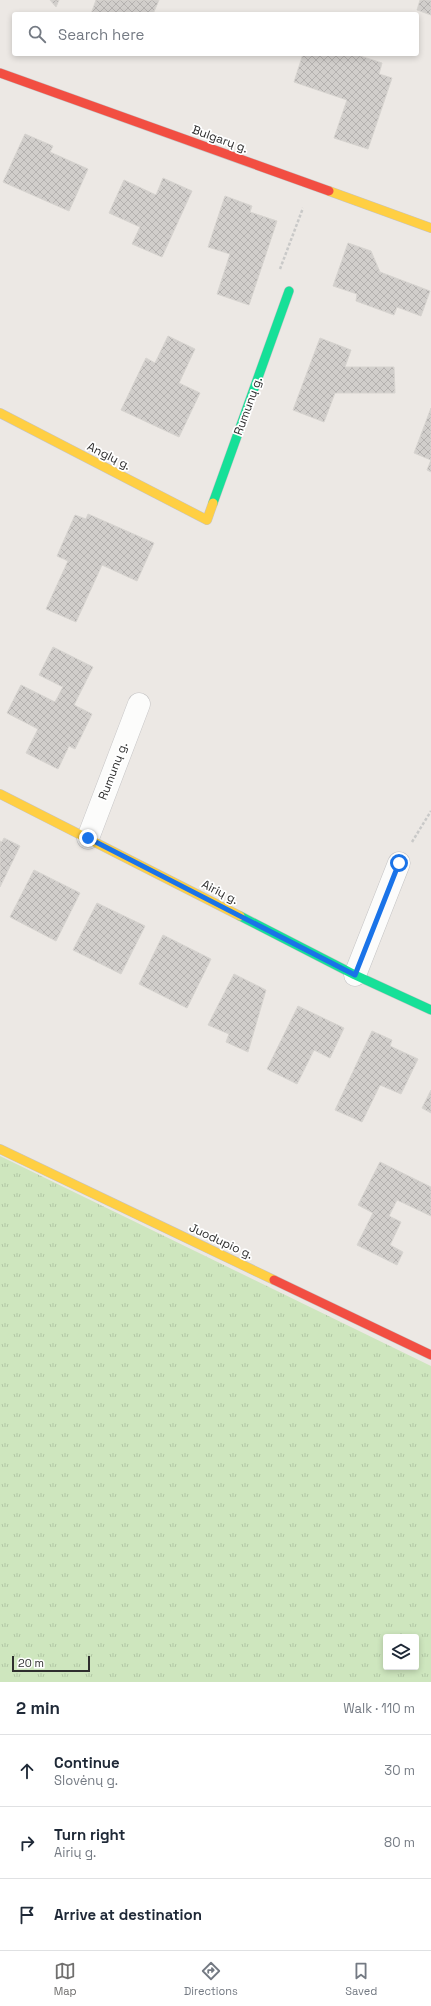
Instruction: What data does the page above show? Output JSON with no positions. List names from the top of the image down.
{
  "streets": {
    "street": [
      "Bulgarų g.",
      "Rumunų g.",
      "Anglų g.",
      "Airių g.",
      "Juodupio g."
    ]
  },
  "crossings": [
    ["Rumunų g.", "Anglų g."],
    ["Rumunų g.", "Airių g."]
  ],
  "scale_bar": "20 m",
  "page": {
    "search": "Search here",
    "scale": "20 m",
    "heading": ["2 min", "Walk · 110 m"],
    "list": [
      ["Continue", "Slovėnų g.", "30 m"],
      ["Turn right", "Airių g.", "80 m"],
      "Arrive at destination"
    ],
    "nav": ["Map", "Directions", "Saved"]
  }
}
